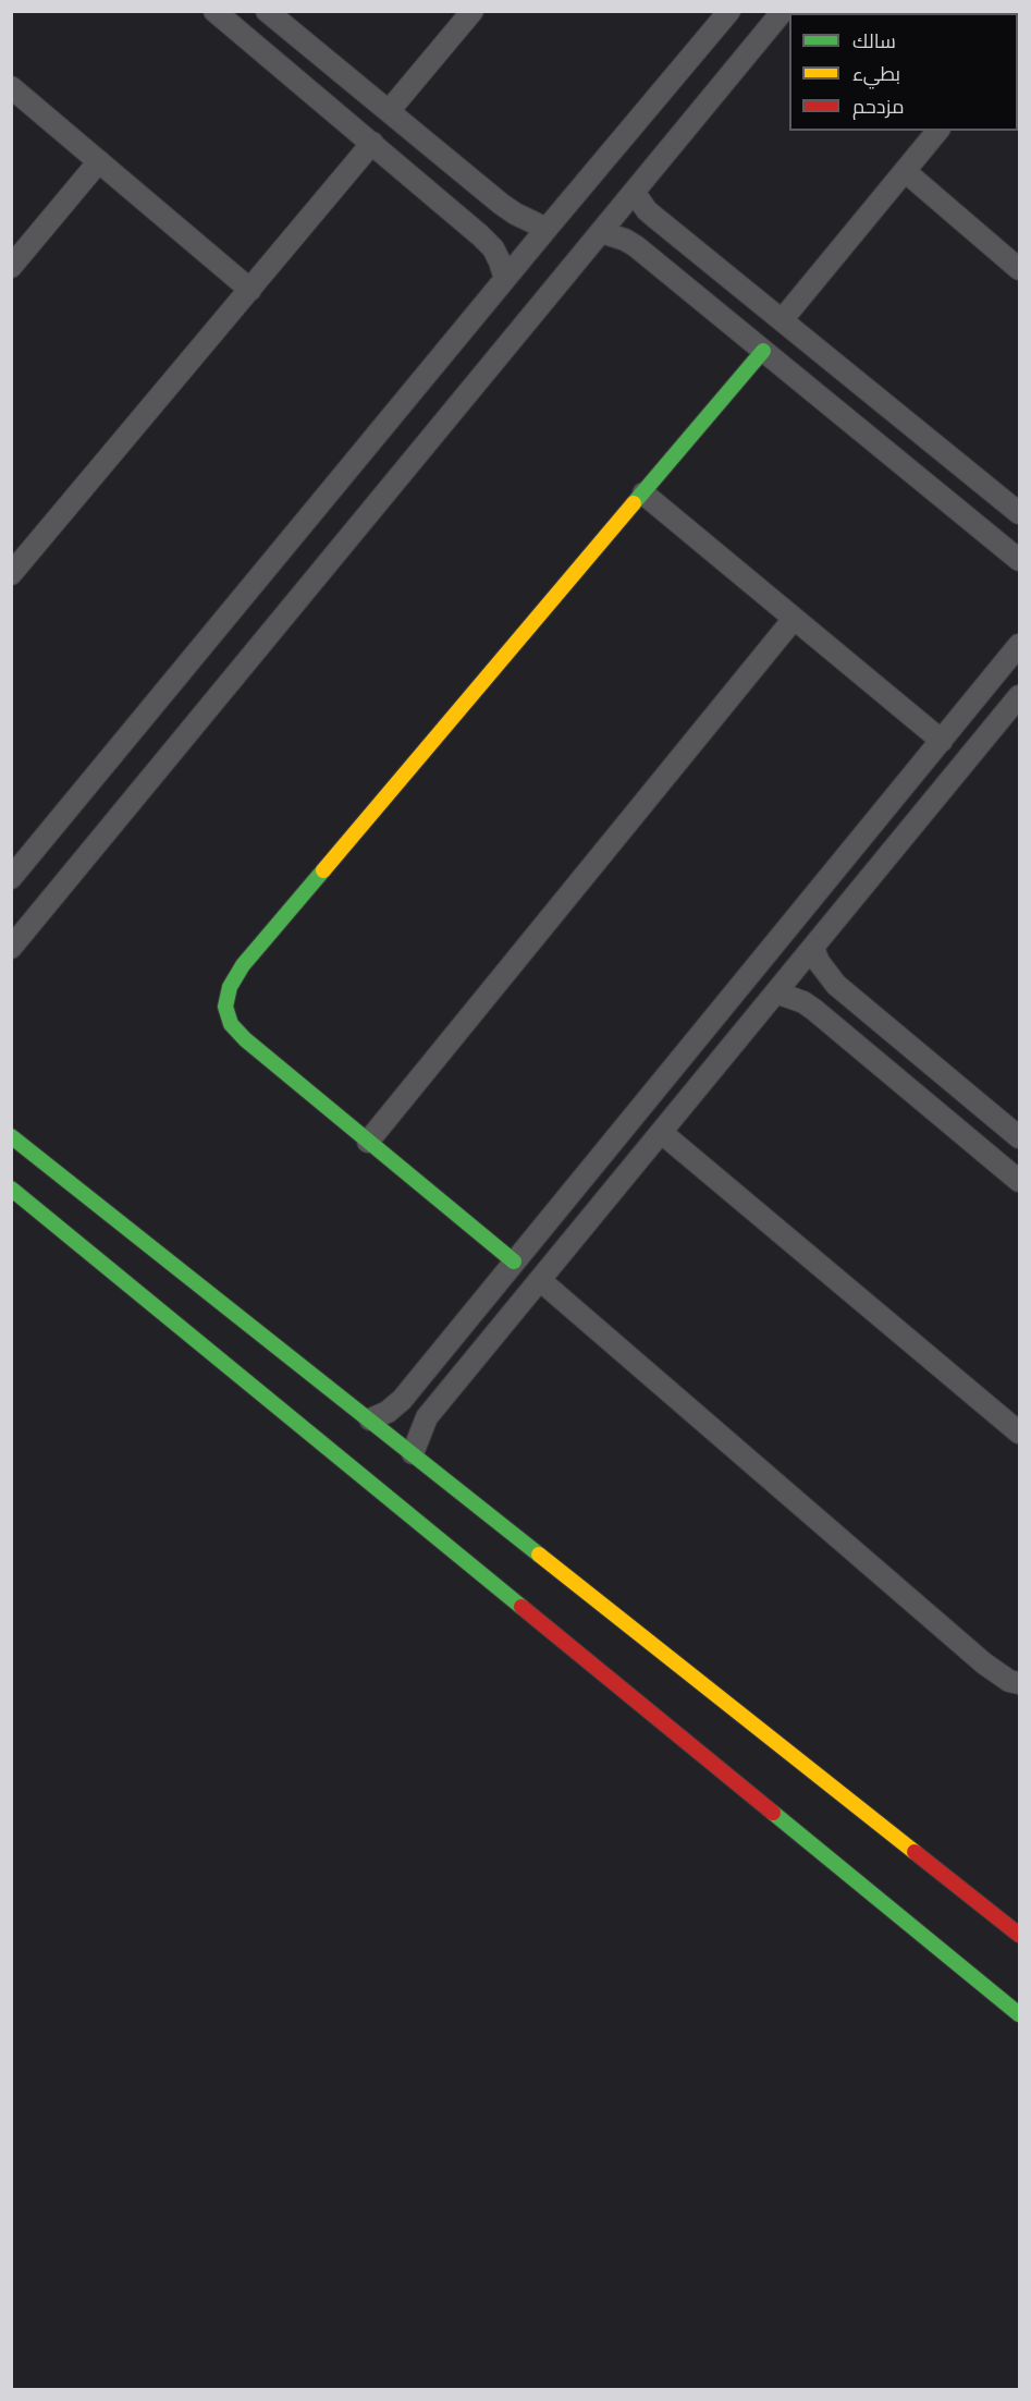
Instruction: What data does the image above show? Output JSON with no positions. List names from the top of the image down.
{
  "legend": ["سالك", "بطيء", "مزدحم"]
}
